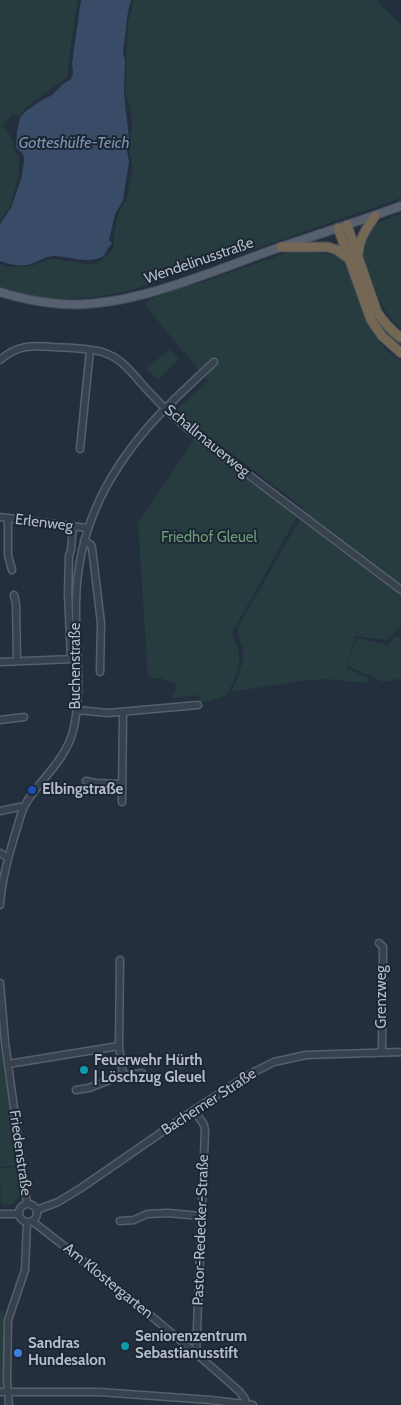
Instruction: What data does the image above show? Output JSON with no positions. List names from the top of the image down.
{
  "streets": {
    "main road": ["Wendelinusstraße"],
    "street": [
      "Schallmauerweg",
      "Erlenweg",
      "Buchenstraße",
      "Grenzweg",
      "Bachemer Straße",
      "Friedenstraße",
      "Pastor-Redecker-Straße",
      "Am Klostergarten"
    ]
  },
  "crossings": [
    ["Schallmauerweg", "Buchenstraße"],
    ["Erlenweg", "Buchenstraße"],
    ["Grenzweg", "Bachemer Straße"],
    ["Bachemer Straße", "Friedenstraße"],
    ["Bachemer Straße", "Pastor-Redecker-Straße"],
    ["Bachemer Straße", "Am Klostergarten"],
    ["Friedenstraße", "Am Klostergarten"],
    ["Pastor-Redecker-Straße", "Am Klostergarten"]
  ],
  "water": ["Gotteshülfe-Teich"],
  "parks": ["Friedhof Gleuel"],
  "places": [
    "Elbingstraße",
    "Feuerwehr Hürth | Löschzug Gleuel",
    "Seniorenzentrum Sebastianusstift",
    "Sandras Hundesalon"
  ]
}
